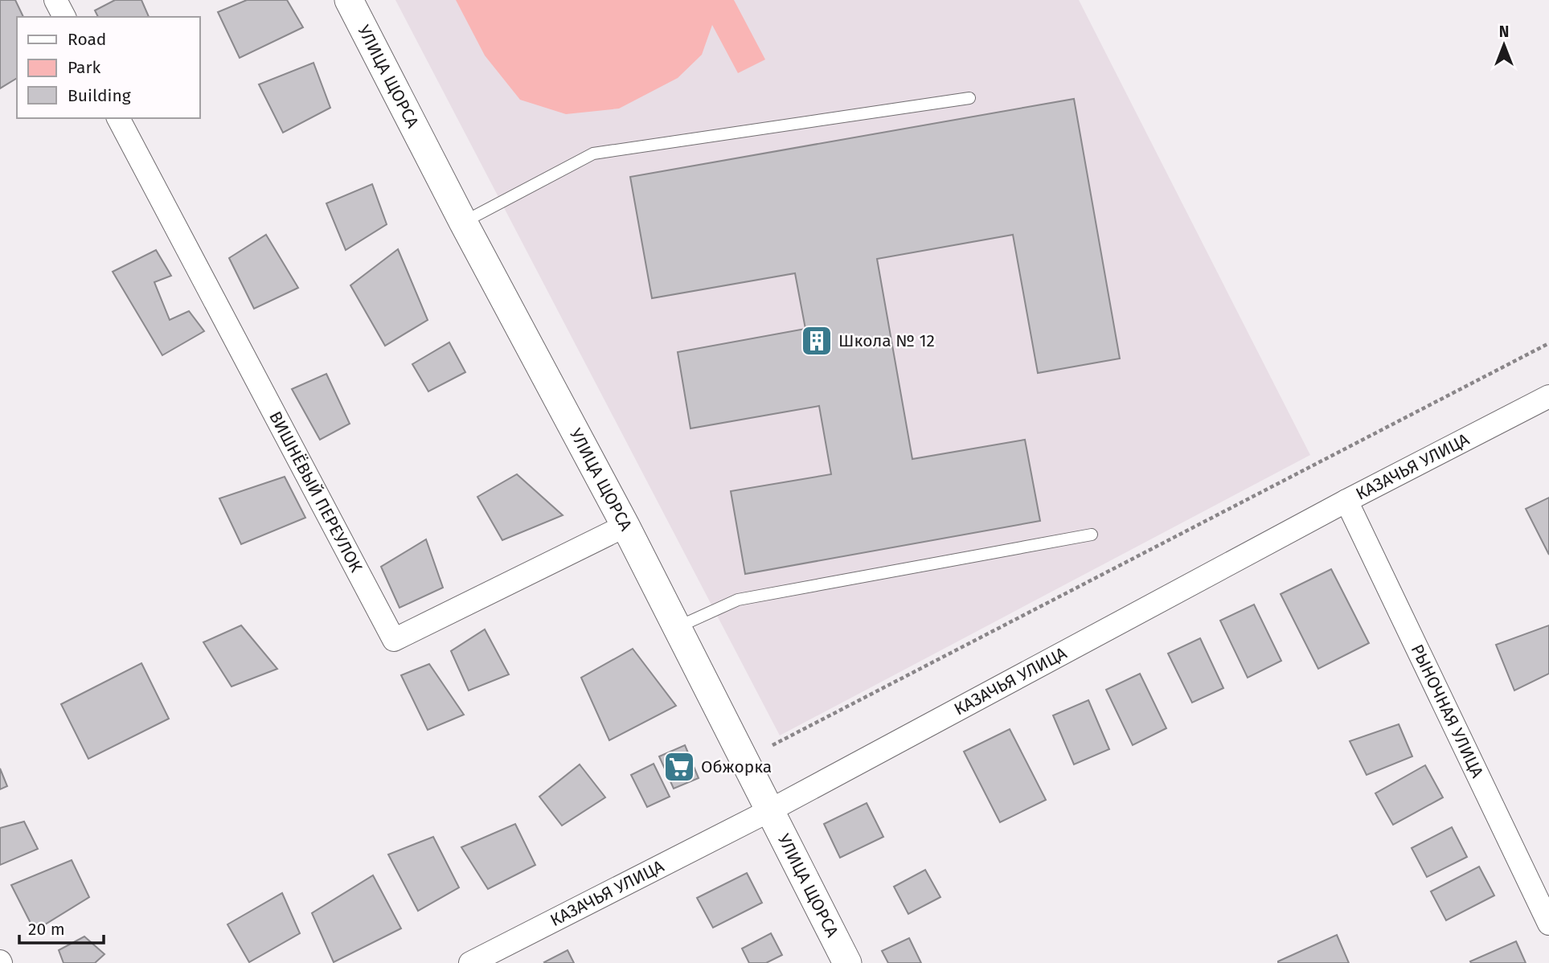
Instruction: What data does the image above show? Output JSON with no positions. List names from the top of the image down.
{
  "streets": {
    "street": [
      "УЛИЦА ЩОРСА",
      "КАЗАЧЬЯ УЛИЦА",
      "ВИШНЁВЫЙ ПЕРЕУЛОК",
      "РЫНОЧНАЯ УЛИЦА"
    ]
  },
  "crossings": [
    ["УЛИЦА ЩОРСА", "КАЗАЧЬЯ УЛИЦА"],
    ["УЛИЦА ЩОРСА", "ВИШНЁВЫЙ ПЕРЕУЛОК"],
    ["КАЗАЧЬЯ УЛИЦА", "РЫНОЧНАЯ УЛИЦА"]
  ],
  "places": {
    "building": ["Школа № 12"],
    "supermarket": ["Обжорка"]
  },
  "legend": ["Road", "Park", "Building"],
  "scale_bar": "20 m",
  "north": "top"
}
